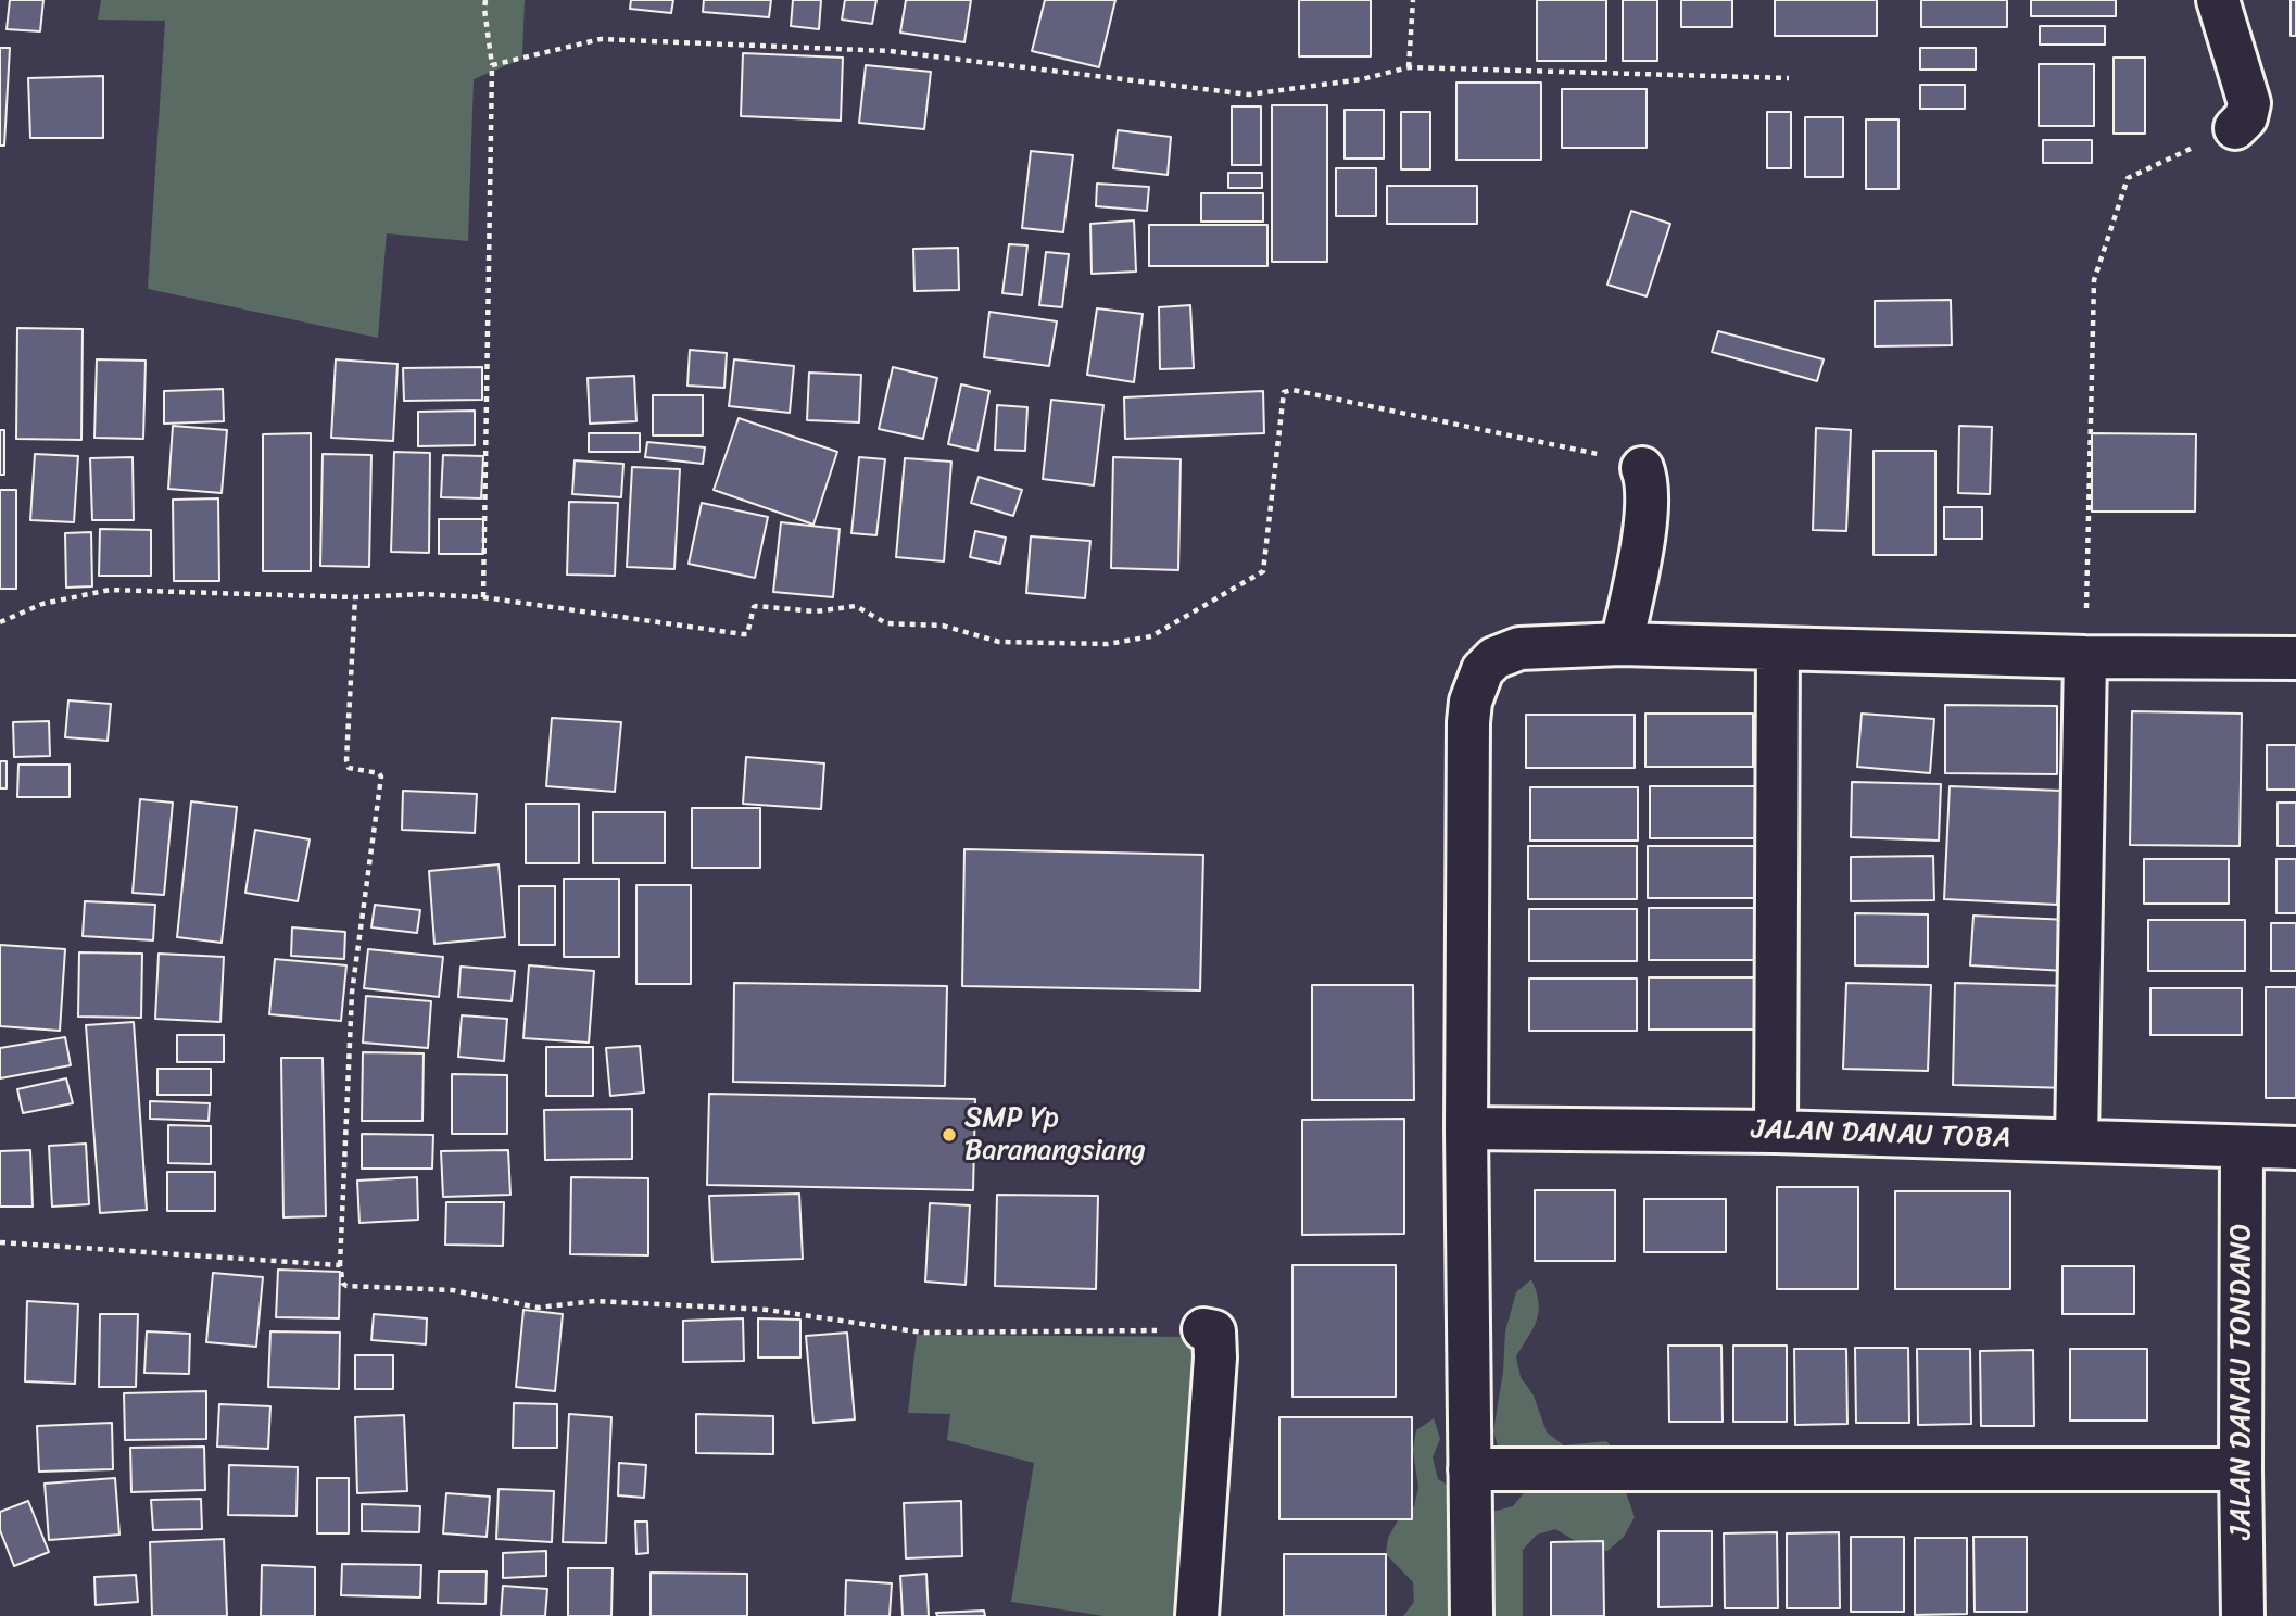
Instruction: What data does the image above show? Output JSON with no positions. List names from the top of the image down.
{
  "streets": {
    "street": ["JALAN DANAU TOBA", "JALAN DANAU TONDANO"]
  },
  "crossings": [
    ["JALAN DANAU TOBA", "JALAN DANAU TONDANO"]
  ],
  "places": ["SMP Yp Baranangsiang"]
}
